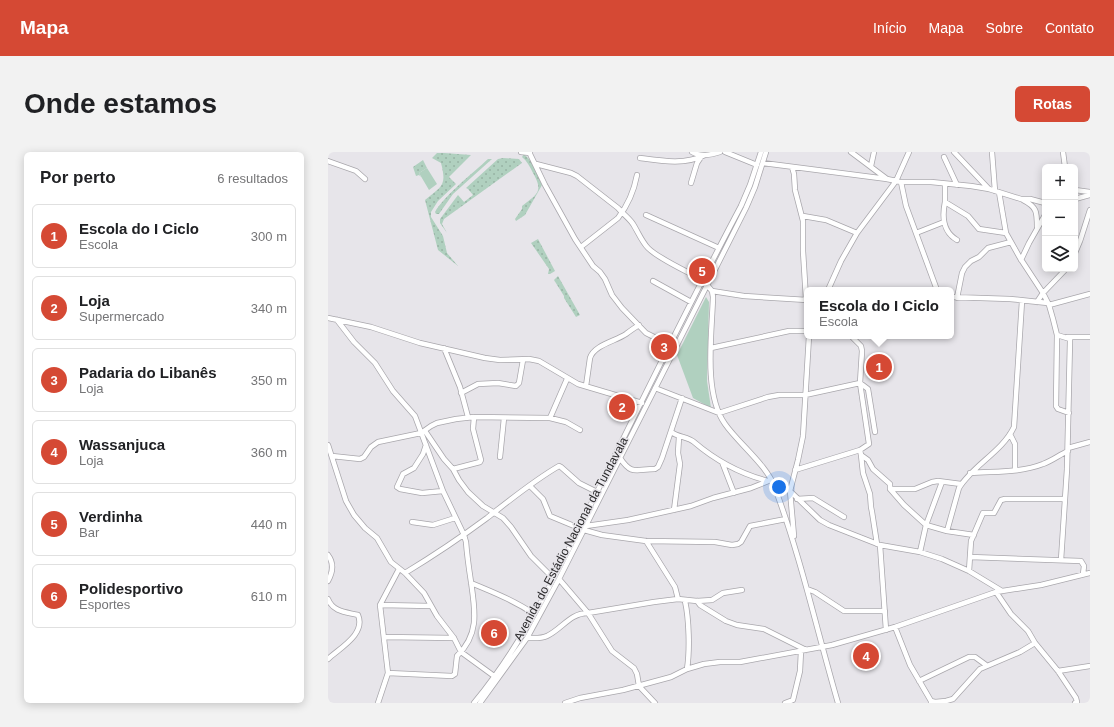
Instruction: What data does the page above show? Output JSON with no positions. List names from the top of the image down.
{
  "streets": {
    "street": ["Avenida do Estádio Nacional da Tundavala"]
  },
  "page": {
    "header": "Mapa",
    "nav": [
      "Início",
      "Mapa",
      "Sobre",
      "Contato"
    ],
    "buttons": "Rotas",
    "title": "Onde estamos",
    "heading": ["Por perto", "6 resultados"],
    "map_buttons": ["+", "−"],
    "list": [
      {
        "mark": "1",
        "name": "Escola do I Ciclo",
        "note": "Escola",
        "value": "300 m"
      },
      {
        "mark": "2",
        "name": "Loja",
        "note": "Supermercado",
        "value": "340 m"
      },
      {
        "mark": "3",
        "name": "Padaria do Libanês",
        "note": "Loja",
        "value": "350 m"
      },
      {
        "mark": "4",
        "name": "Wassanjuca",
        "note": "Loja",
        "value": "360 m"
      },
      {
        "mark": "5",
        "name": "Verdinha",
        "note": "Bar",
        "value": "440 m"
      },
      {
        "mark": "6",
        "name": "Polidesportivo",
        "note": "Esportes",
        "value": "610 m"
      }
    ],
    "pins": [
      "5",
      "3",
      "1",
      "2",
      "6",
      "4"
    ],
    "popup": ["Escola do I Ciclo", "Escola"]
  }
}
